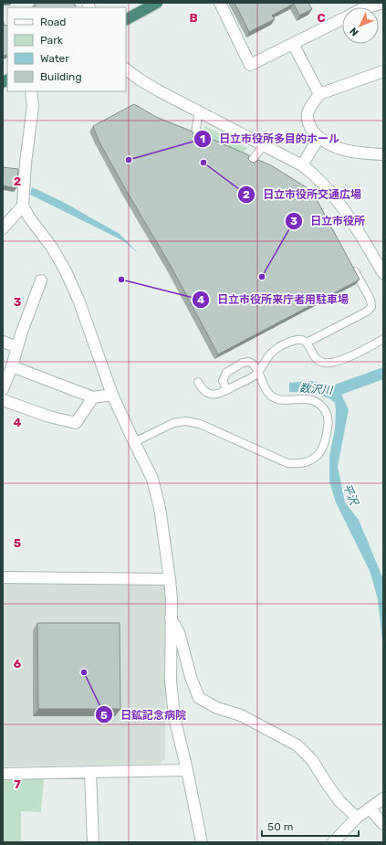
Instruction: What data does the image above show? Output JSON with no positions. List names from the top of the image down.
{
  "water": ["数沢川", "平沢"],
  "places": [
    "日立市役所多目的ホール",
    "日立市役所交通広場",
    "日立市役所",
    "日立市役所来庁者用駐車場",
    "日鉱記念病院"
  ],
  "legend": [
    "Road",
    "Park",
    "Water",
    "Building"
  ],
  "scale_bar": "50 m",
  "north": "bottom left",
  "grid": {
    "columns": ["B", "C"],
    "rows": [
      "2",
      "3",
      "4",
      "5",
      "6",
      "7"
    ]
  }
}
